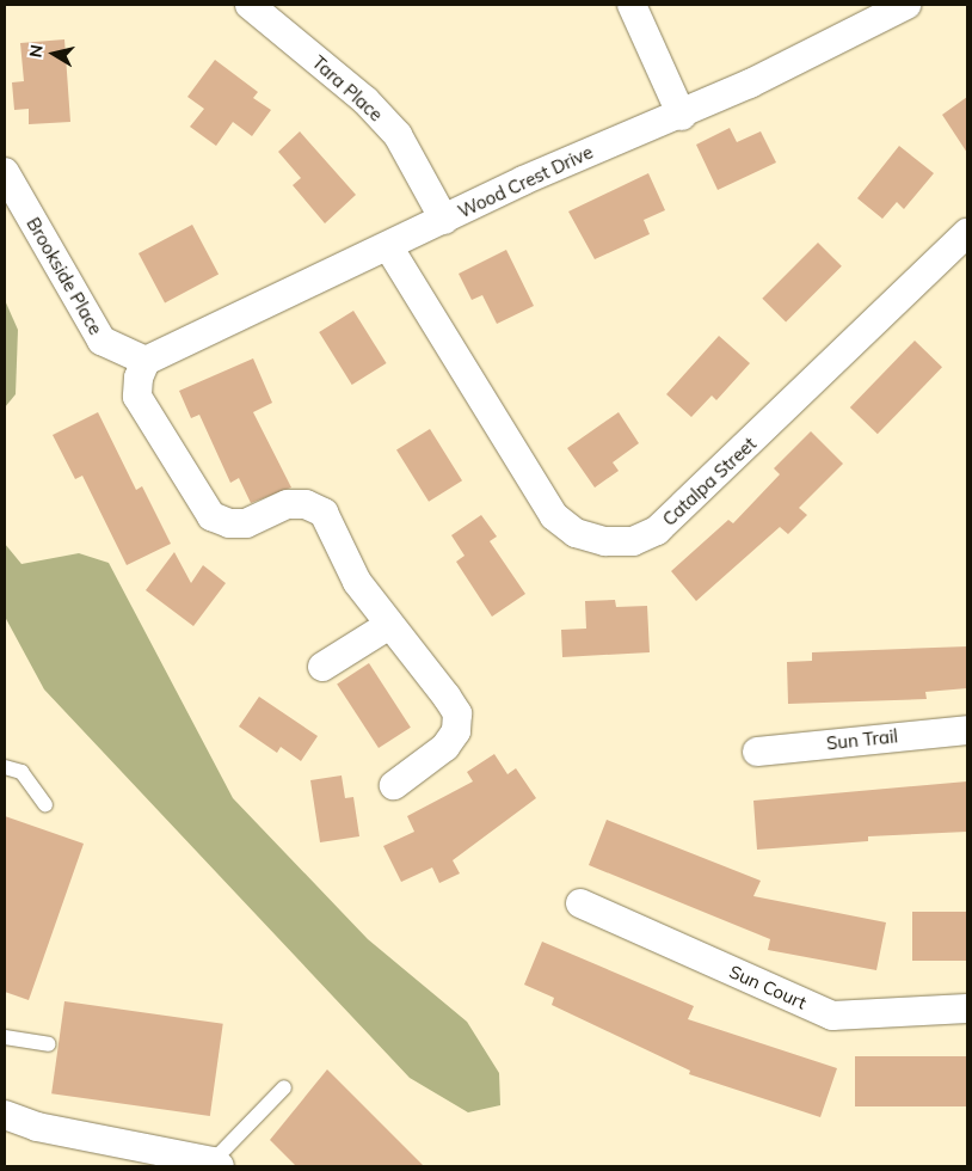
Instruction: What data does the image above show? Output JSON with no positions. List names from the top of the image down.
{
  "streets": {
    "street": [
      "Tara Place",
      "Wood Crest Drive",
      "Brookside Place",
      "Catalpa Street",
      "Sun Trail",
      "Sun Court"
    ]
  },
  "crossings": [
    ["Tara Place", "Wood Crest Drive"],
    ["Wood Crest Drive", "Brookside Place"],
    ["Wood Crest Drive", "Catalpa Street"]
  ],
  "north": "left"
}
